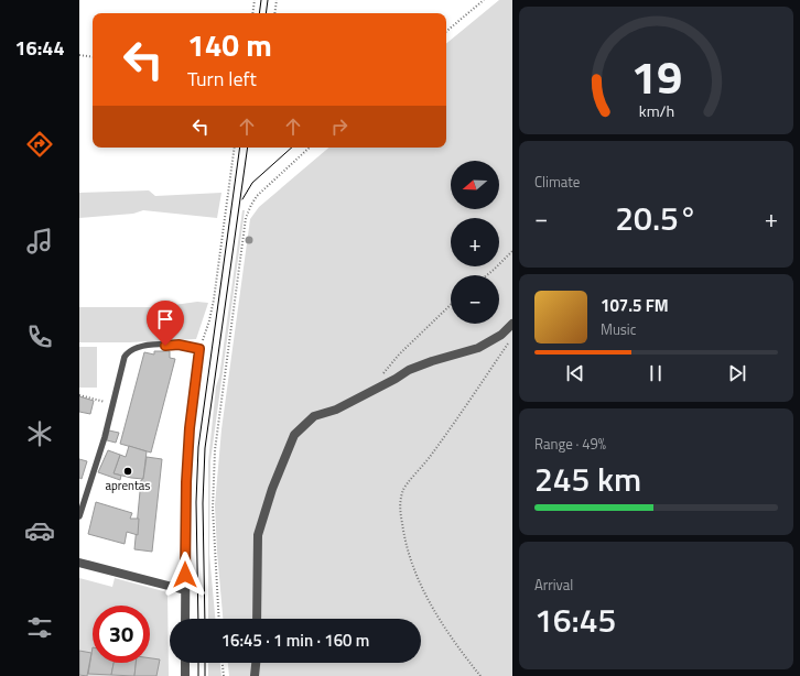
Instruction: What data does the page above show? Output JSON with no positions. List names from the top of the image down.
{
  "places": ["aprentas"],
  "north": "left",
  "page": {
    "tabs": "16:44",
    "turn": ["140 m", "Turn left"],
    "tile": [
      "Climate",
      ["Range · 49%", "245 km"],
      ["Arrival", "16:45"]
    ],
    "map_buttons": ["+", "−"],
    "heat": ["−", "20.5°", "+"],
    "song": ["107.5 FM", "Music"],
    "limit": "30",
    "trip": "16:45 · 1 min · 160 m",
    "gauge": ["19", "km/h"]
  }
}
